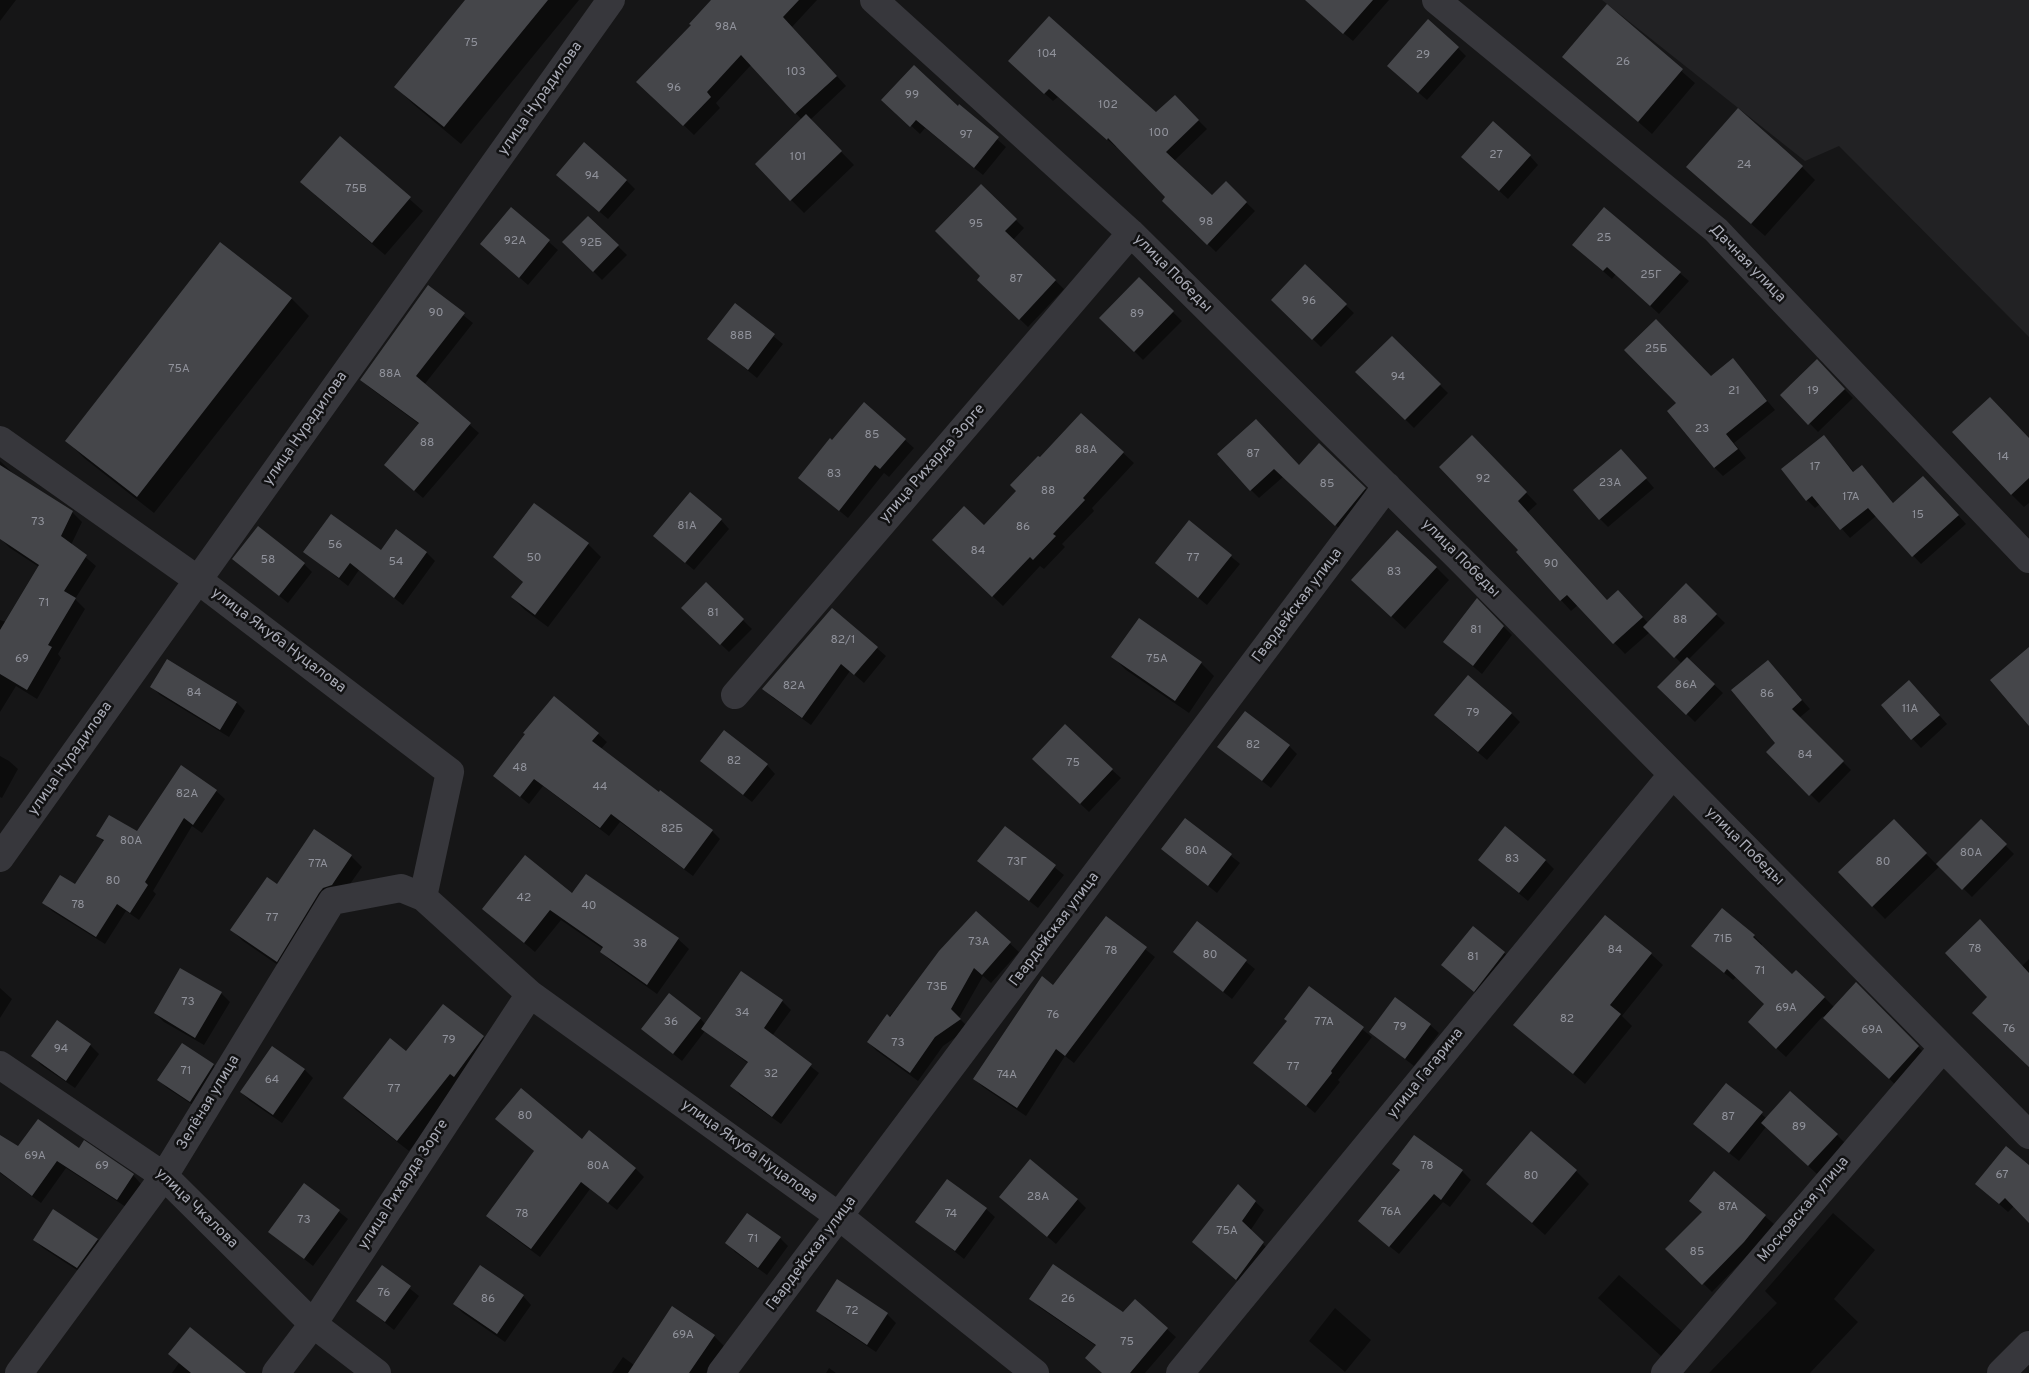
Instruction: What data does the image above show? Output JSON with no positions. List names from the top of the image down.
{
  "streets": {
    "street": [
      "улица Нурадилова",
      "Дачная улица",
      "улица Победы",
      "улица Рихарда Зорге",
      "Гвардейская улица",
      "улица Якуба Нуцалова",
      "улица Гагарина",
      "Зелёная улица",
      "улица Чкалова",
      "Московская улица"
    ]
  },
  "crossings": [
    ["улица Нурадилова", "улица Якуба Нуцалова"],
    ["улица Победы", "улица Рихарда Зорге"],
    ["улица Победы", "Гвардейская улица"],
    ["улица Победы", "улица Гагарина"],
    ["улица Победы", "Московская улица"],
    ["улица Рихарда Зорге", "улица Якуба Нуцалова"],
    ["улица Рихарда Зорге", "улица Чкалова"],
    ["Гвардейская улица", "улица Якуба Нуцалова"],
    ["улица Якуба Нуцалова", "Зелёная улица"],
    ["Зелёная улица", "улица Чкалова"]
  ],
  "house_numbers": [
    "98А",
    "75",
    "104",
    "29",
    "26",
    "103",
    "96",
    "99",
    "102",
    "100",
    "97",
    "27",
    "101",
    "24",
    "94",
    "75В",
    "98",
    "95",
    "25",
    "92А",
    "92Б",
    "25Г",
    "87",
    "96",
    "90",
    "89",
    "88В",
    "25Б",
    "75А",
    "88А",
    "94",
    "21",
    "19",
    "23",
    "85",
    "88",
    "88А",
    "87",
    "14",
    "17",
    "83",
    "92",
    "23А",
    "85",
    "88",
    "17А",
    "15",
    "73",
    "81А",
    "86",
    "56",
    "84",
    "50",
    "77",
    "58",
    "54",
    "90",
    "83",
    "71",
    "81",
    "88",
    "81",
    "82/1",
    "69",
    "75А",
    "86А",
    "82А",
    "84",
    "86",
    "11А",
    "79",
    "82",
    "84",
    "82",
    "75",
    "48",
    "44",
    "82А",
    "82Б",
    "80А",
    "80А",
    "80А",
    "83",
    "73Г",
    "80",
    "77А",
    "80",
    "42",
    "78",
    "40",
    "77",
    "71Б",
    "73А",
    "38",
    "78",
    "84",
    "78",
    "80",
    "81",
    "71",
    "73Б",
    "73",
    "69А",
    "34",
    "76",
    "82",
    "36",
    "77А",
    "79",
    "76",
    "69А",
    "79",
    "73",
    "94",
    "77",
    "71",
    "32",
    "74А",
    "64",
    "77",
    "80",
    "87",
    "89",
    "69А",
    "69",
    "80А",
    "78",
    "67",
    "80",
    "28А",
    "87А",
    "76А",
    "78",
    "74",
    "73",
    "75А",
    "71",
    "85",
    "76",
    "86",
    "26",
    "72",
    "69А",
    "75"
  ]
}
